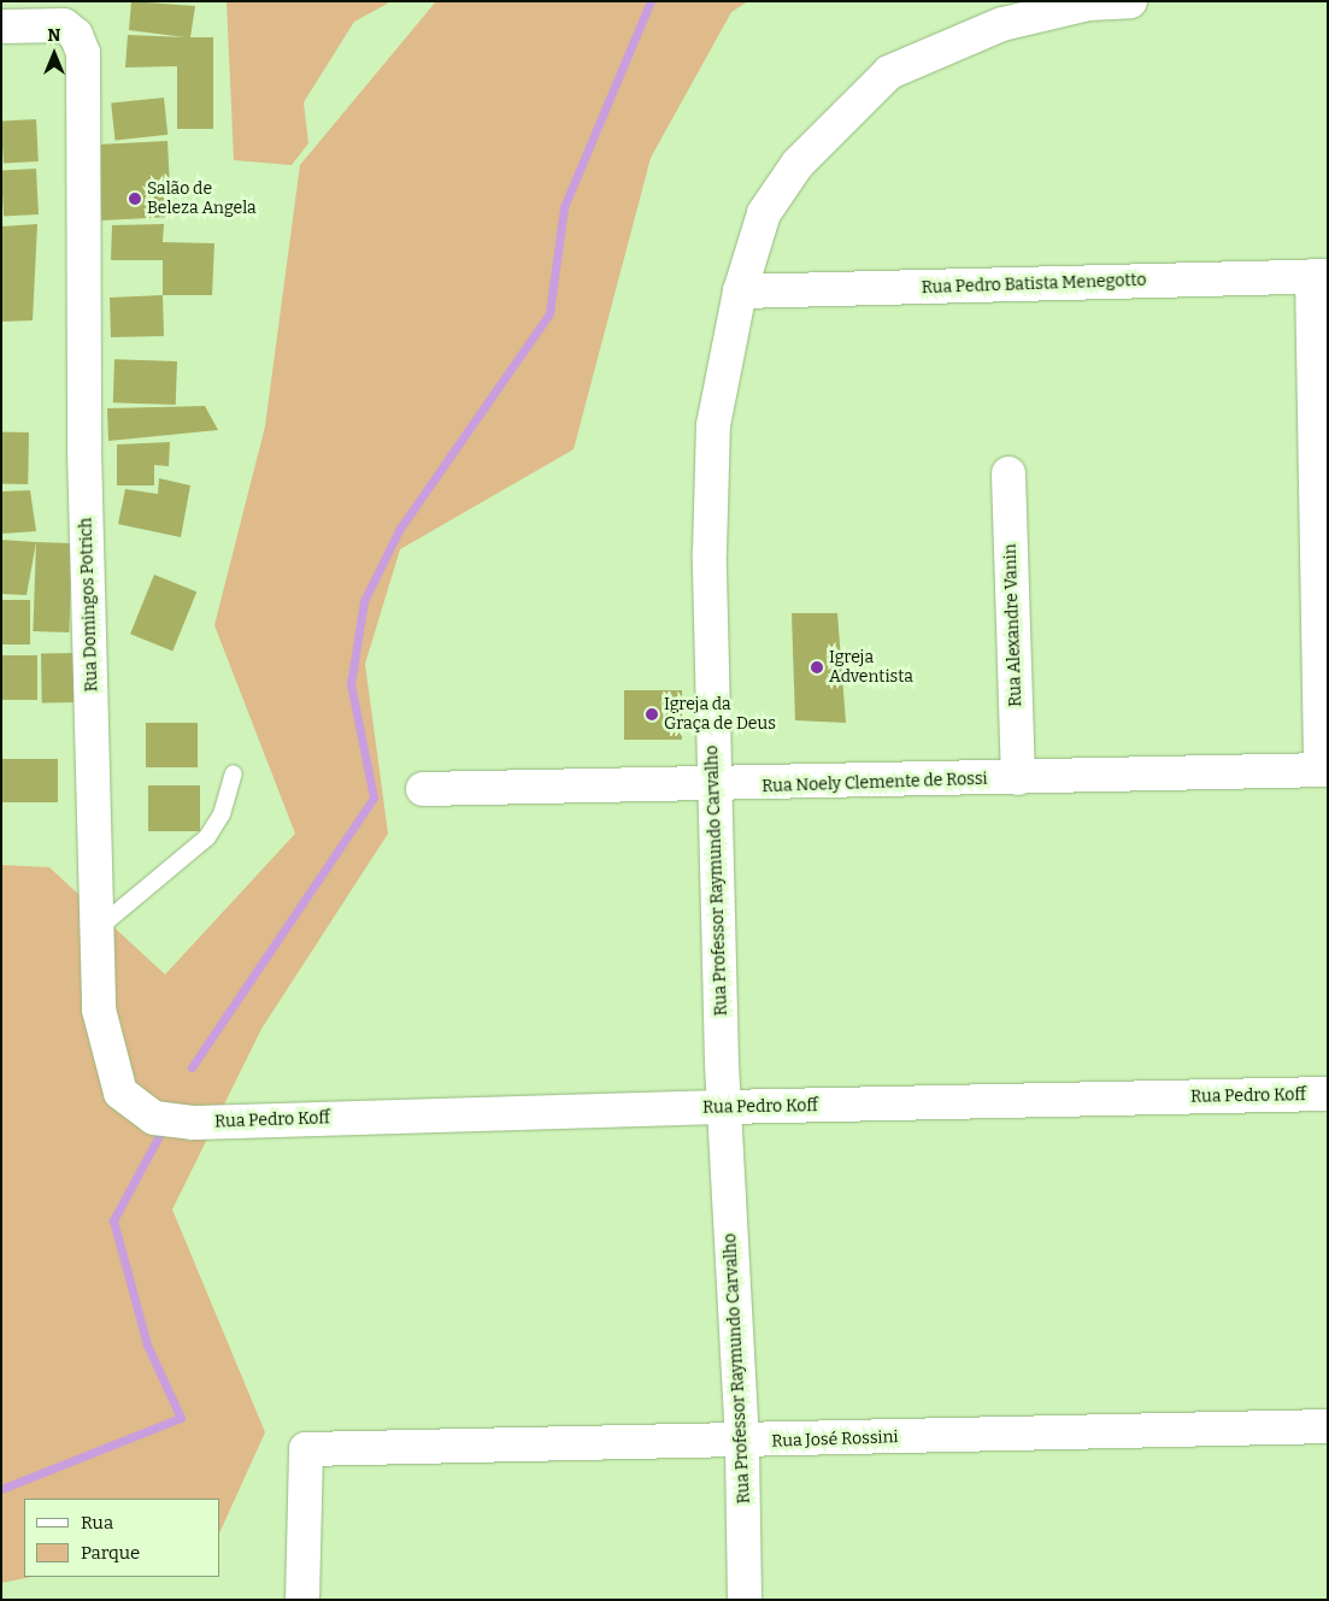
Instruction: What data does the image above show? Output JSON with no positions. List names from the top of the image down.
{
  "streets": {
    "street": [
      "Rua Pedro Batista Menegotto",
      "Rua Domingos Potrich",
      "Rua Alexandre Vanin",
      "Rua Noely Clemente de Rossi",
      "Rua Professor Raymundo Carvalho",
      "Rua Pedro Koff",
      "Rua José Rossini"
    ]
  },
  "crossings": [
    ["Rua Pedro Batista Menegotto", "Rua Professor Raymundo Carvalho"],
    ["Rua Domingos Potrich", "Rua Pedro Koff"],
    ["Rua Alexandre Vanin", "Rua Noely Clemente de Rossi"],
    ["Rua Noely Clemente de Rossi", "Rua Professor Raymundo Carvalho"],
    ["Rua Professor Raymundo Carvalho", "Rua Pedro Koff"],
    ["Rua Professor Raymundo Carvalho", "Rua José Rossini"]
  ],
  "places": ["Salão de Beleza Angela", "Igreja Adventista", "Igreja da Graça de Deus"],
  "legend": ["Rua", "Parque"],
  "north": "top"
}
